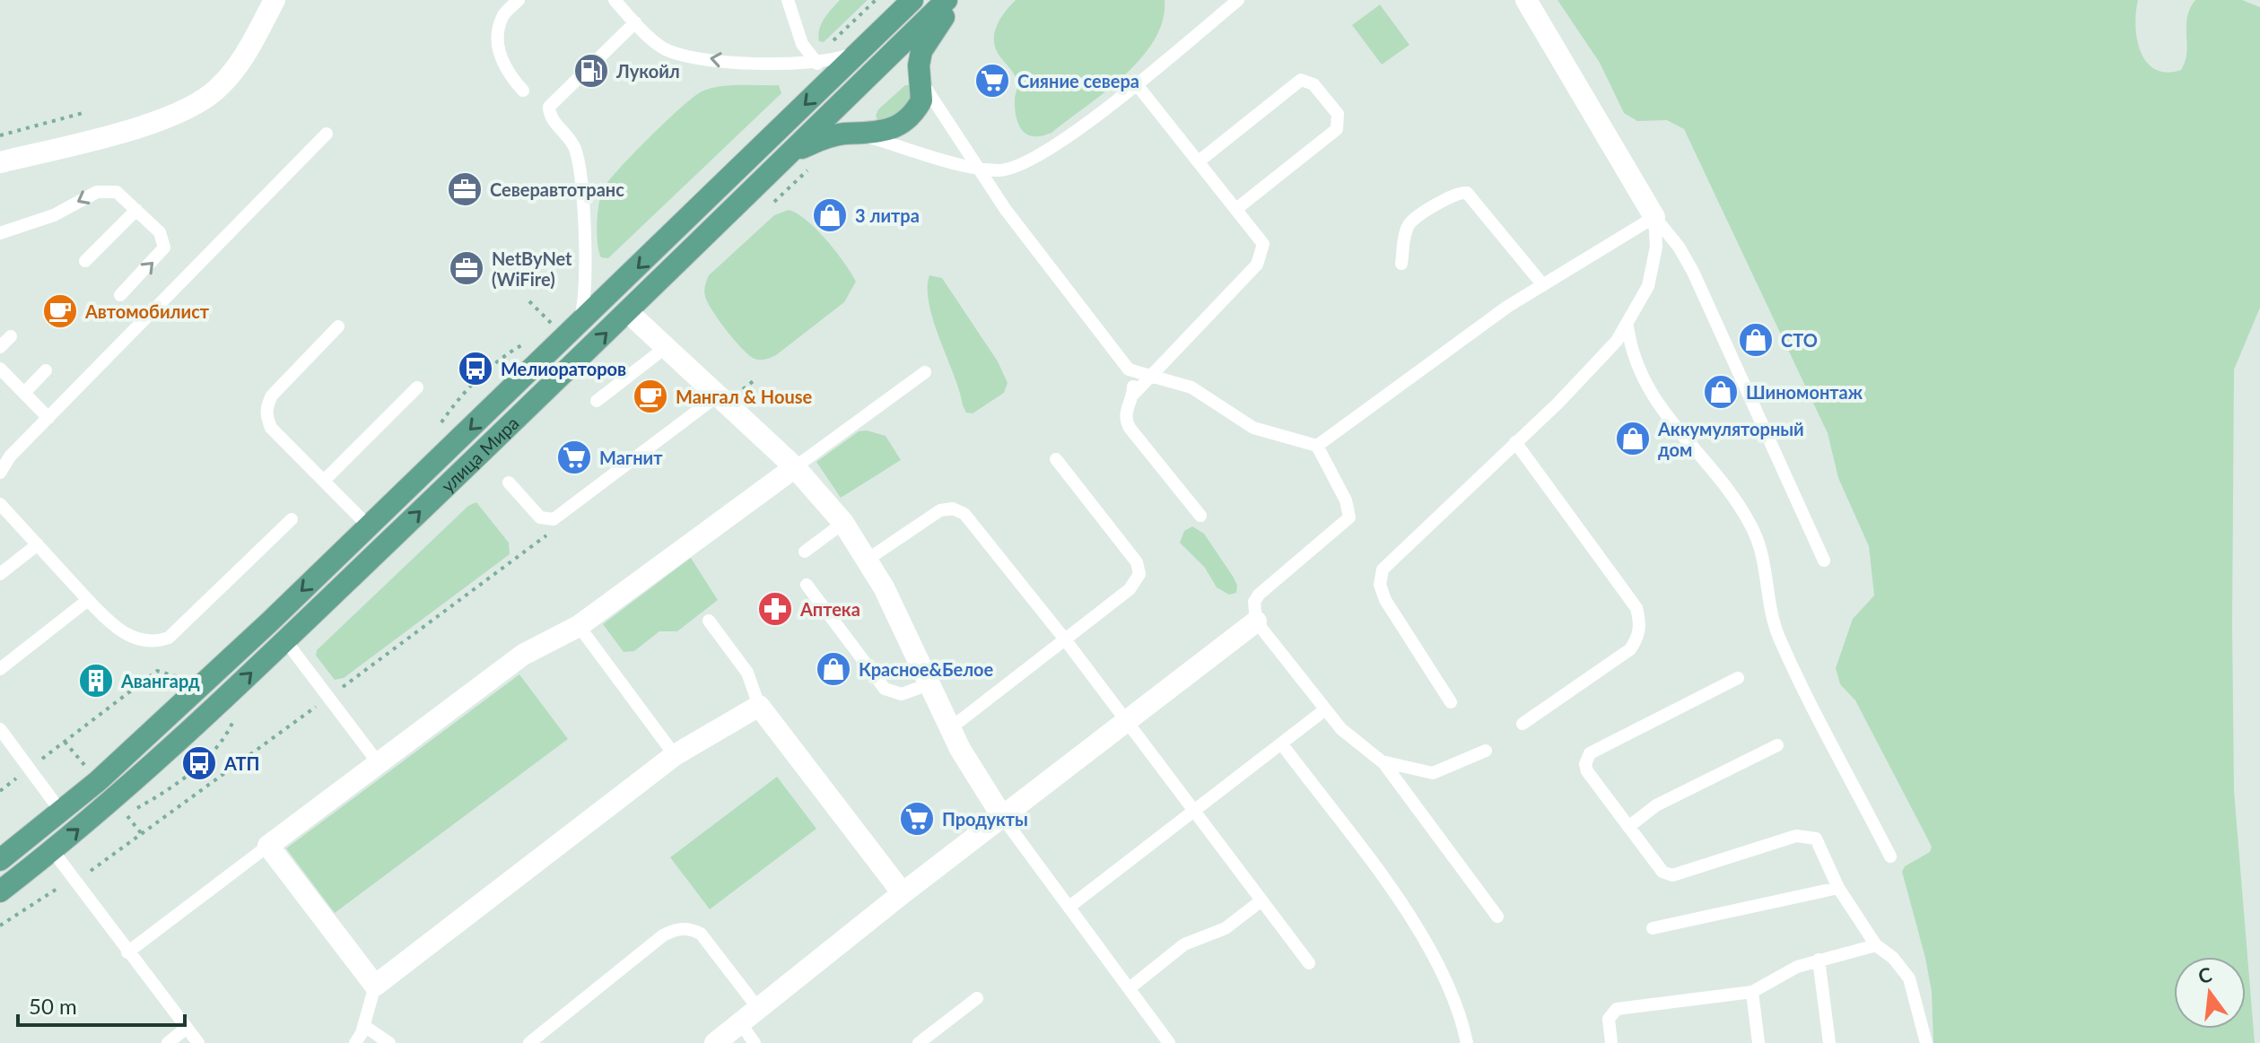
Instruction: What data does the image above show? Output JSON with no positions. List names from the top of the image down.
{
  "streets": {
    "main road": ["улица Мира"]
  },
  "places": {
    "fuel station": ["Лукойл"],
    "supermarket": ["Сияние севера", "Магнит", "Продукты"],
    "office": ["Северавтотранс", "NetByNet (WiFire)"],
    "shop": [
      "3 литра",
      "СТО",
      "Шиномонтаж",
      "Аккумуляторный дом",
      "Красное&Белое"
    ],
    "cafe": ["Автомобилист", "Мангал & House"],
    "bus stop": ["Мелиораторов", "АТП"],
    "pharmacy": ["Аптека"],
    "building": ["Авангард"]
  },
  "scale_bar": "50 m",
  "north": "top"
}
